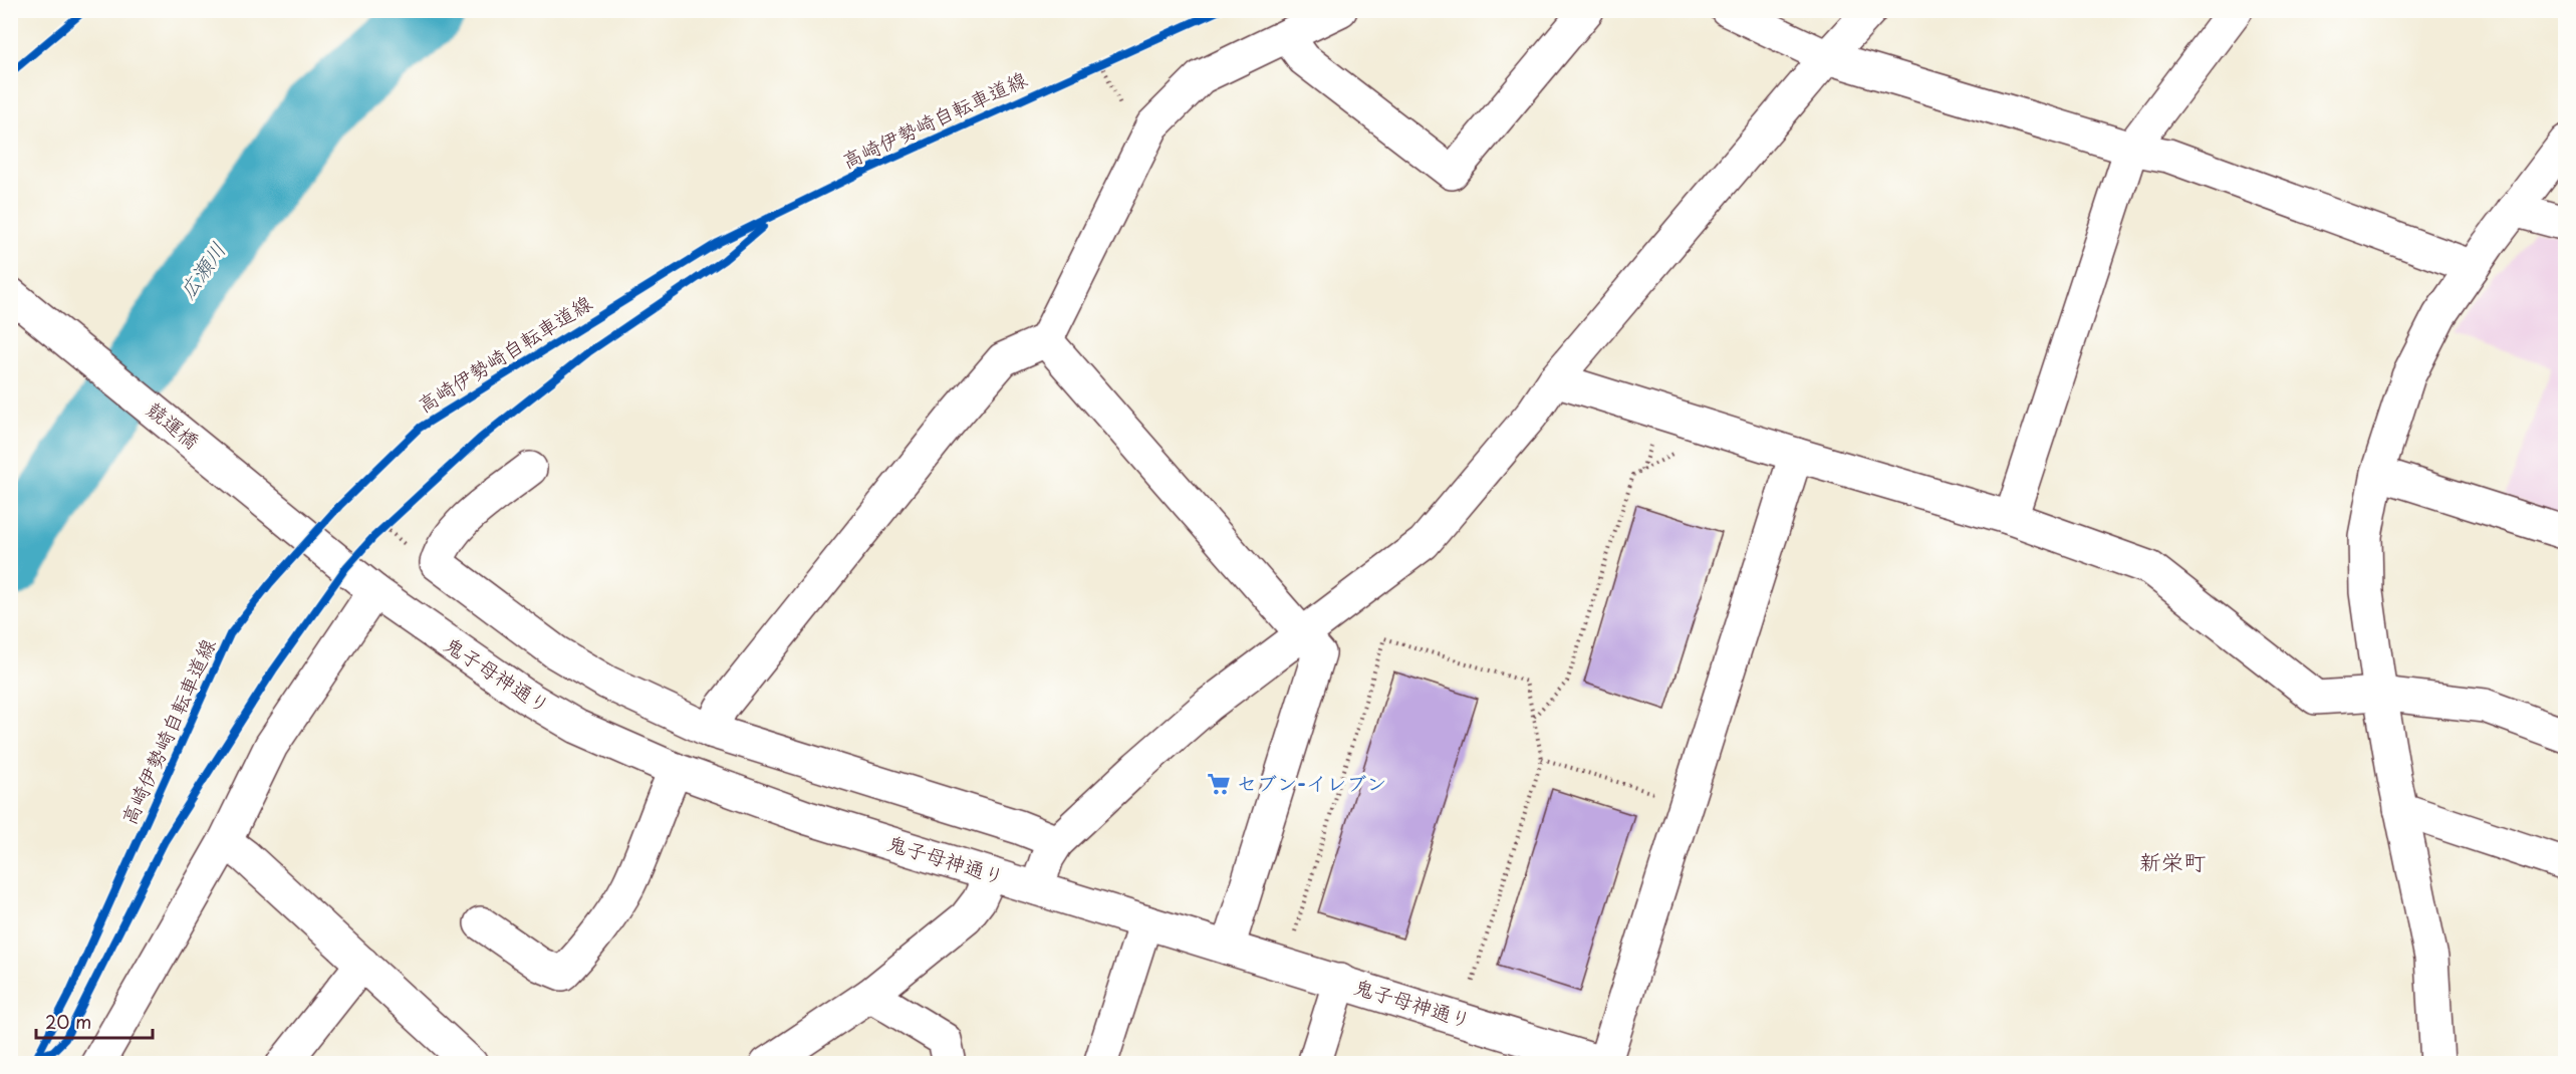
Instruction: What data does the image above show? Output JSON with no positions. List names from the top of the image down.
{
  "streets": {
    "street": ["競運橋", "鬼子母神通り"],
    "cycle path": ["高崎伊勢崎自転車道線"]
  },
  "crossings": [
    ["競運橋", "鬼子母神通り"]
  ],
  "districts": ["新栄町"],
  "water": ["広瀬川"],
  "places": {
    "supermarket": ["セブン-イレブン"]
  },
  "scale_bar": "20 m"
}
